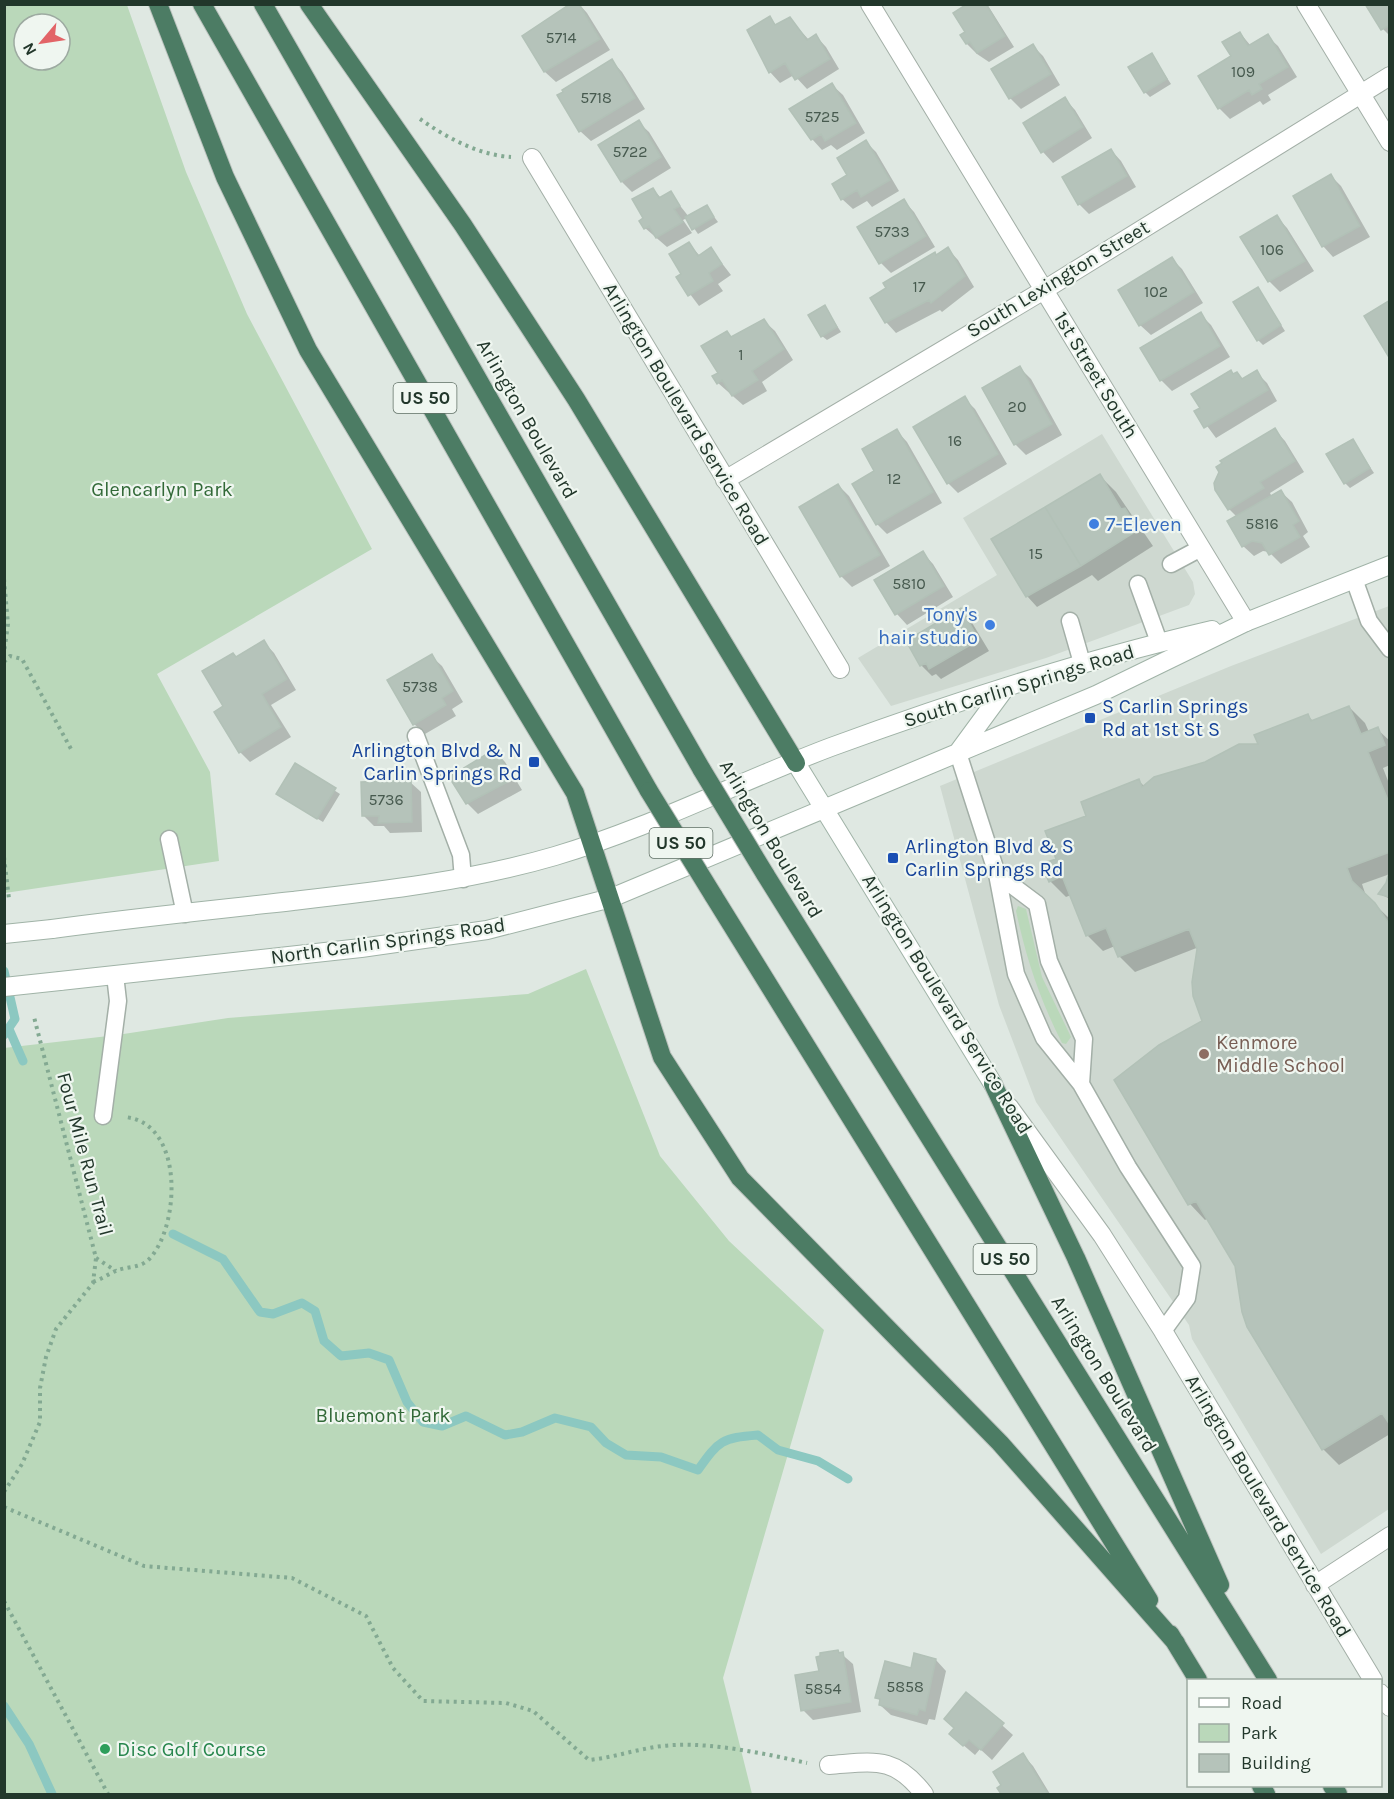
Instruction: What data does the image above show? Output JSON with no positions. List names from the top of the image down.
{
  "streets": {
    "highway": ["US 50", "Arlington Boulevard"],
    "main road": [
      "South Lexington Street",
      "1st Street South",
      "Arlington Boulevard Service Road",
      "South Carlin Springs Road",
      "North Carlin Springs Road"
    ],
    "path": ["Four Mile Run Trail"]
  },
  "crossings": [
    ["South Lexington Street", "1st Street South"],
    ["South Lexington Street", "Arlington Boulevard Service Road"],
    ["1st Street South", "South Carlin Springs Road"],
    ["Arlington Boulevard Service Road", "South Carlin Springs Road"],
    ["Arlington Boulevard Service Road", "North Carlin Springs Road"],
    ["South Carlin Springs Road", "North Carlin Springs Road"]
  ],
  "parks": ["Glencarlyn Park", "Bluemont Park"],
  "places": {
    "other": [
      "7-Eleven",
      "Tony's hair studio",
      "Kenmore Middle School",
      "Disc Golf Course"
    ],
    "transit": ["S Carlin Springs Rd at 1st St S", "Arlington Blvd & N Carlin Springs Rd", "Arlington Blvd & S Carlin Springs Rd"]
  },
  "house_numbers": [
    "5714",
    "109",
    "5718",
    "5725",
    "5722",
    "5733",
    "106",
    "17",
    "102",
    "1",
    "20",
    "16",
    "12",
    "5816",
    "15",
    "5810",
    "5738",
    "5736",
    "5858",
    "5854"
  ],
  "legend": ["Road", "Park", "Building"],
  "north": "bottom left"
}
